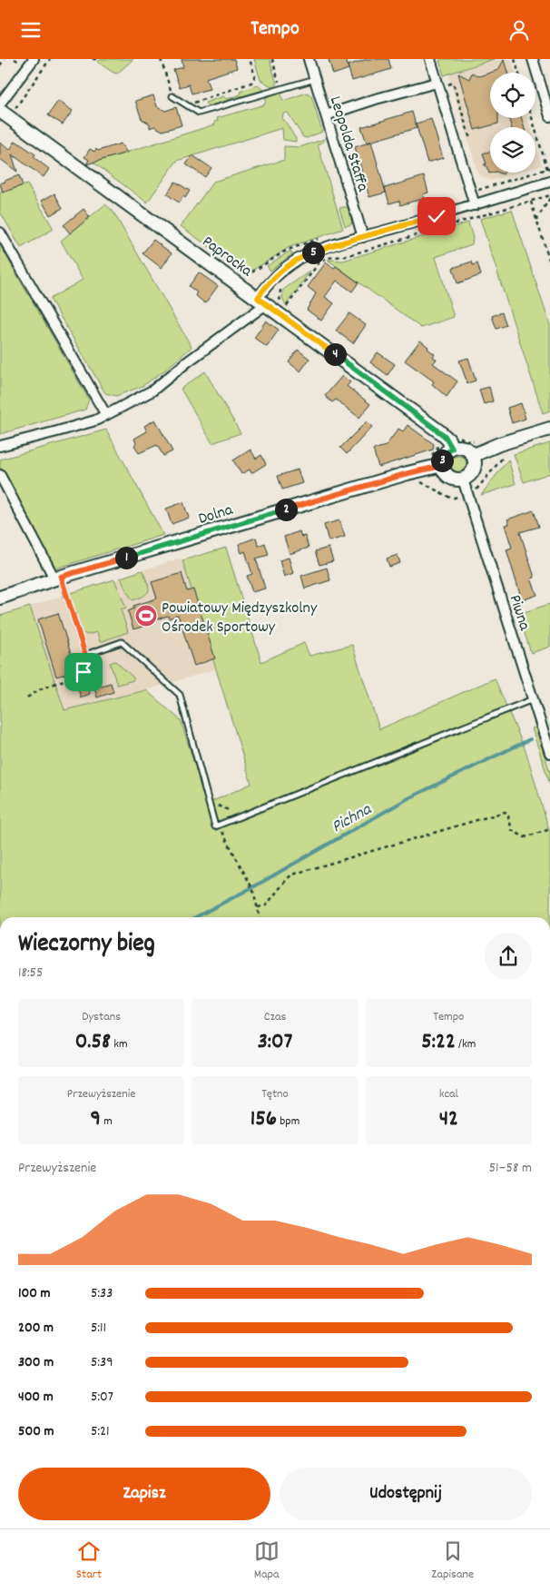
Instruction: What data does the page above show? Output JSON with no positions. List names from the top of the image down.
{
  "streets": {
    "street": [
      "Leopolda Staffa",
      "Paprocka",
      "Dolna",
      "Piwna"
    ]
  },
  "crossings": [
    ["Paprocka", "Dolna"],
    ["Paprocka", "Piwna"],
    ["Dolna", "Piwna"]
  ],
  "water": ["Pichna"],
  "places": {
    "sports": ["Powiatowy Międzyszkolny Ośrodek Sportowy"]
  },
  "page": {
    "header": "Tempo",
    "pins": [
      "5",
      "4",
      "3",
      "2",
      "1"
    ],
    "heading": ["Wieczorny bieg", "18:55"],
    "stats": [
      ["Dystans", "0.58 km"],
      ["Czas", "3:07"],
      ["Tempo", "5:22 /km"],
      ["Przewyższenie", "9 m"],
      ["Tętno", "156 bpm"],
      ["kcal", "42"]
    ],
    "chart": ["Przewyższenie", "51–58 m"],
    "list": [
      {
        "name": "100 m",
        "note": "5:33"
      },
      {
        "name": "200 m",
        "note": "5:11"
      },
      {
        "name": "300 m",
        "note": "5:39"
      },
      {
        "name": "400 m",
        "note": "5:07"
      },
      {
        "name": "500 m",
        "note": "5:21"
      }
    ],
    "buttons": ["Zapisz", "Udostępnij"],
    "tabs": ["Start", "Mapa", "Zapisane"]
  }
}
